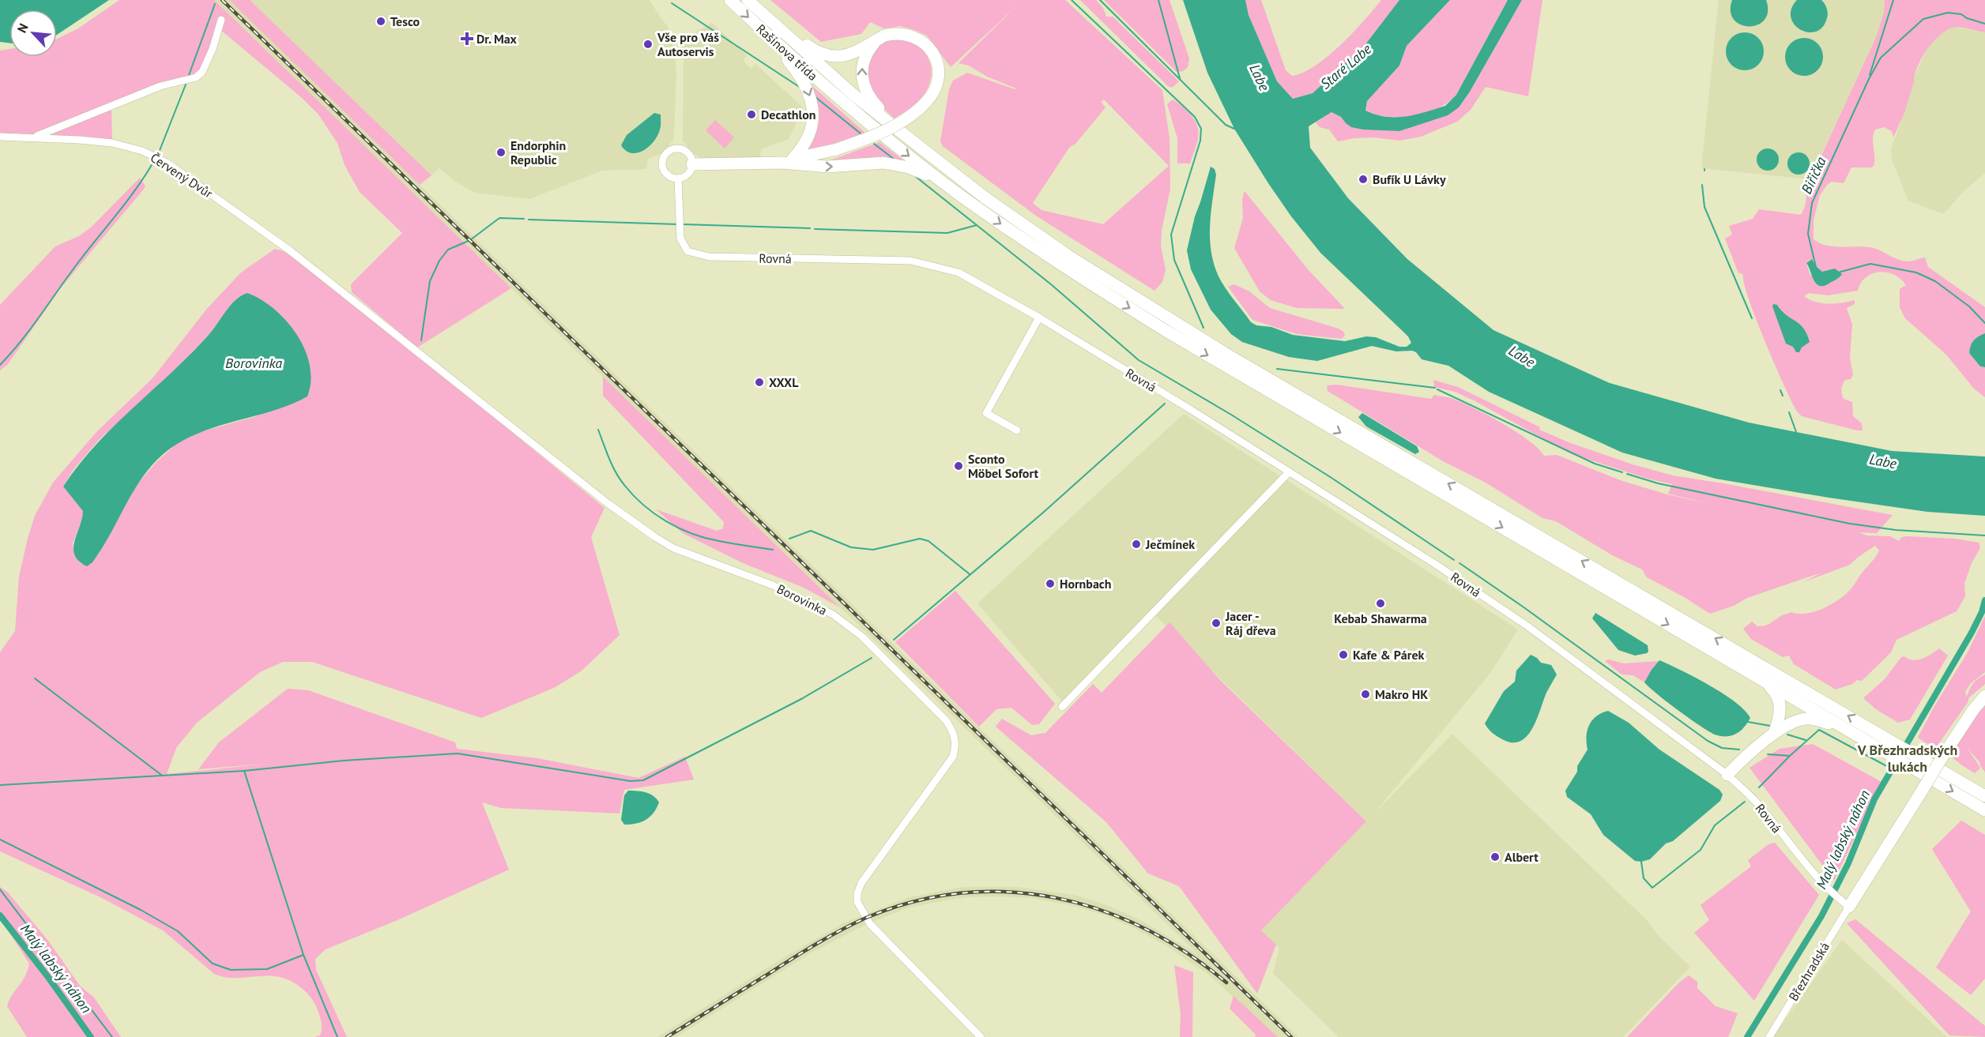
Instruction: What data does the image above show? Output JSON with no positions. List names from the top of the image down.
{
  "streets": {
    "main road": ["Rašínova třída"],
    "street": [
      "Červený Dvůr",
      "Rovná",
      "Borovinka",
      "Březhradská"
    ]
  },
  "crossings": [
    ["Červený Dvůr", "Borovinka"],
    ["Rovná", "Březhradská"]
  ],
  "districts": ["V Březhradských lukách"],
  "water": [
    "Staré Labe",
    "Labe",
    "Biřička",
    "Borovinka",
    "Malý labský náhon"
  ],
  "places": {
    "other": [
      "Tesco",
      "Vše pro Váš Autoservis",
      "Decathlon",
      "Endorphin Republic",
      "Bufík U Lávky",
      "XXXL",
      "Sconto Möbel Sofort",
      "Ječmínek",
      "Hornbach",
      "Kebab Shawarma",
      "Jacer - Ráj dřeva",
      "Kafe & Párek",
      "Makro HK",
      "Albert"
    ],
    "health": ["Dr. Max"]
  },
  "north": "top left"
}
